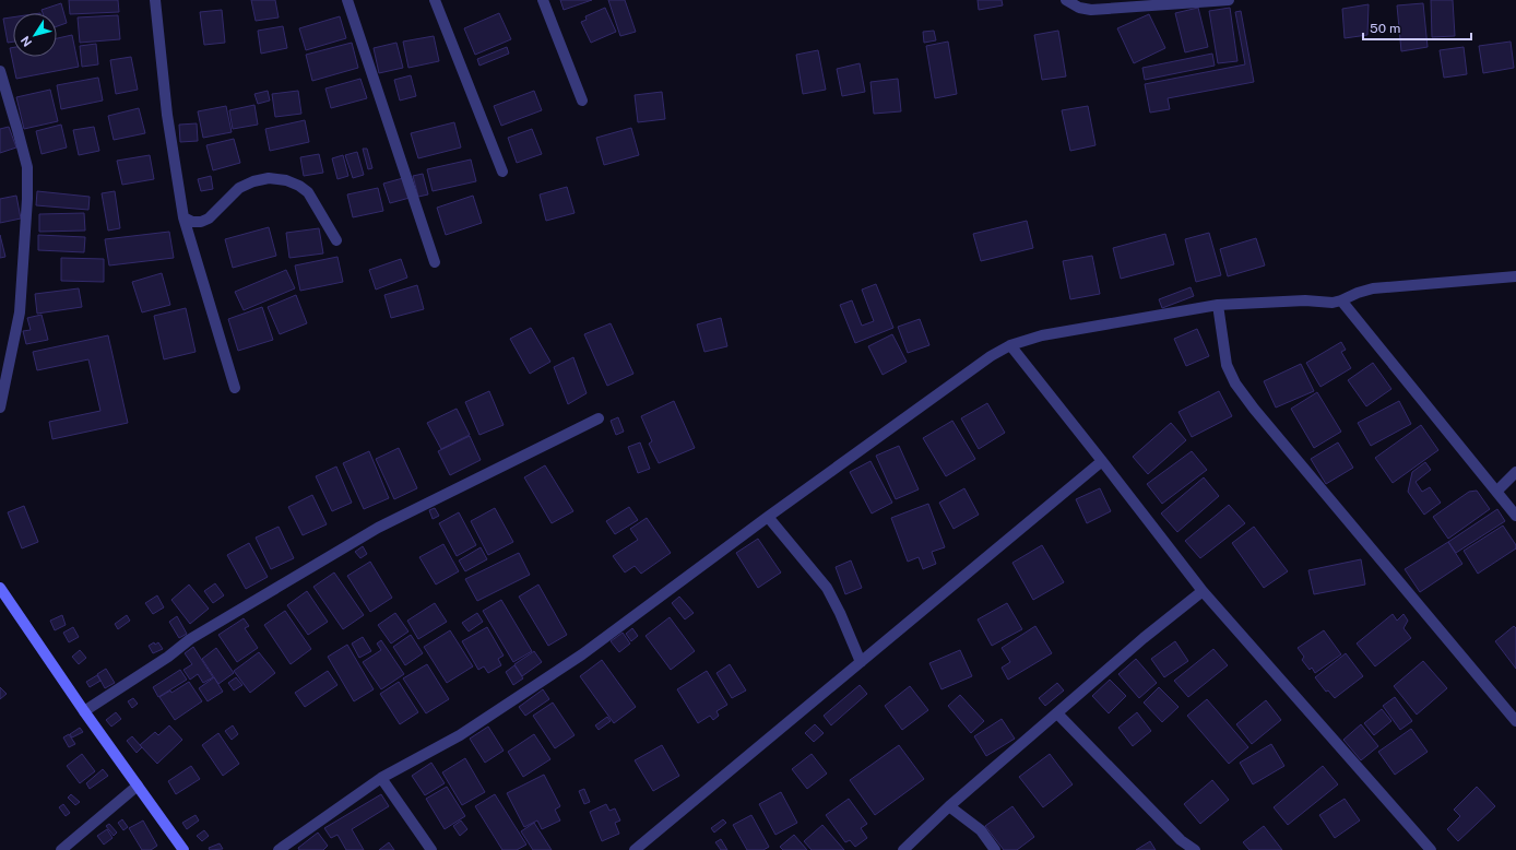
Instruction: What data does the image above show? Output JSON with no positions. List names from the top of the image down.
{
  "scale_bar": "50 m",
  "north": "bottom left"
}
